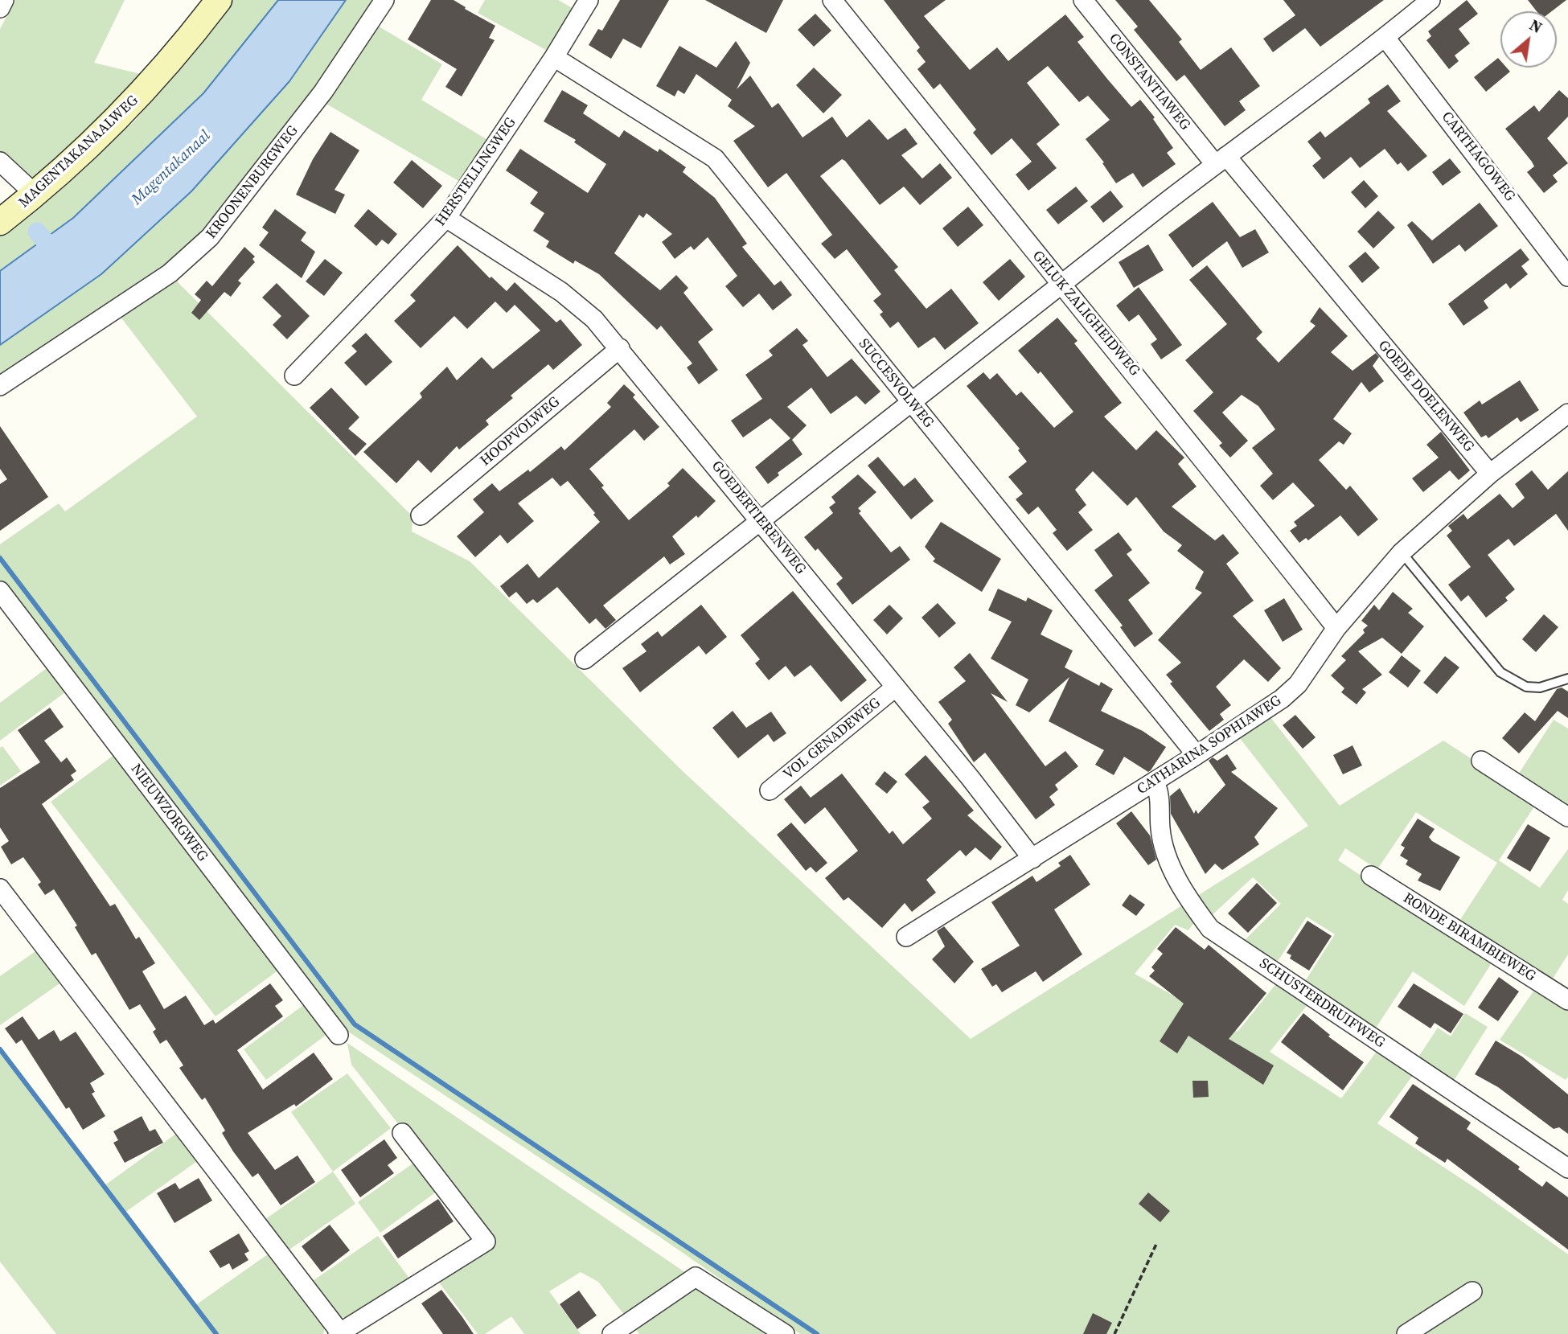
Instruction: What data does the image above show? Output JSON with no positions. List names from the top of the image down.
{
  "streets": {
    "street": [
      "CONSTANTIAWEG",
      "MAGENTAKANAALWEG",
      "CARTHAGOWEG",
      "HERSTELLINGWEG",
      "KROONENBURGWEG",
      "GELUK ZALIGHEIDWEG",
      "SUCCESVOLWEG",
      "GOEDE DOELENWEG",
      "HOOPVOLWEG",
      "GOEDERTIERENWEG",
      "VOL GENADEWEG",
      "CATHARINA SOPHIAWEG",
      "NIEUWZORGWEG",
      "RONDE BIRAMBIEWEG",
      "SCHUSTERDRUIFWEG"
    ]
  },
  "crossings": [
    ["CONSTANTIAWEG", "GOEDE DOELENWEG"],
    ["HERSTELLINGWEG", "SUCCESVOLWEG"],
    ["HERSTELLINGWEG", "GOEDERTIERENWEG"],
    ["GELUK ZALIGHEIDWEG", "CATHARINA SOPHIAWEG"],
    ["SUCCESVOLWEG", "CATHARINA SOPHIAWEG"],
    ["GOEDE DOELENWEG", "CATHARINA SOPHIAWEG"],
    ["HOOPVOLWEG", "GOEDERTIERENWEG"],
    ["GOEDERTIERENWEG", "VOL GENADEWEG"],
    ["GOEDERTIERENWEG", "CATHARINA SOPHIAWEG"],
    ["CATHARINA SOPHIAWEG", "SCHUSTERDRUIFWEG"]
  ],
  "water": ["Magentakanaal"],
  "north": "top right"
}
